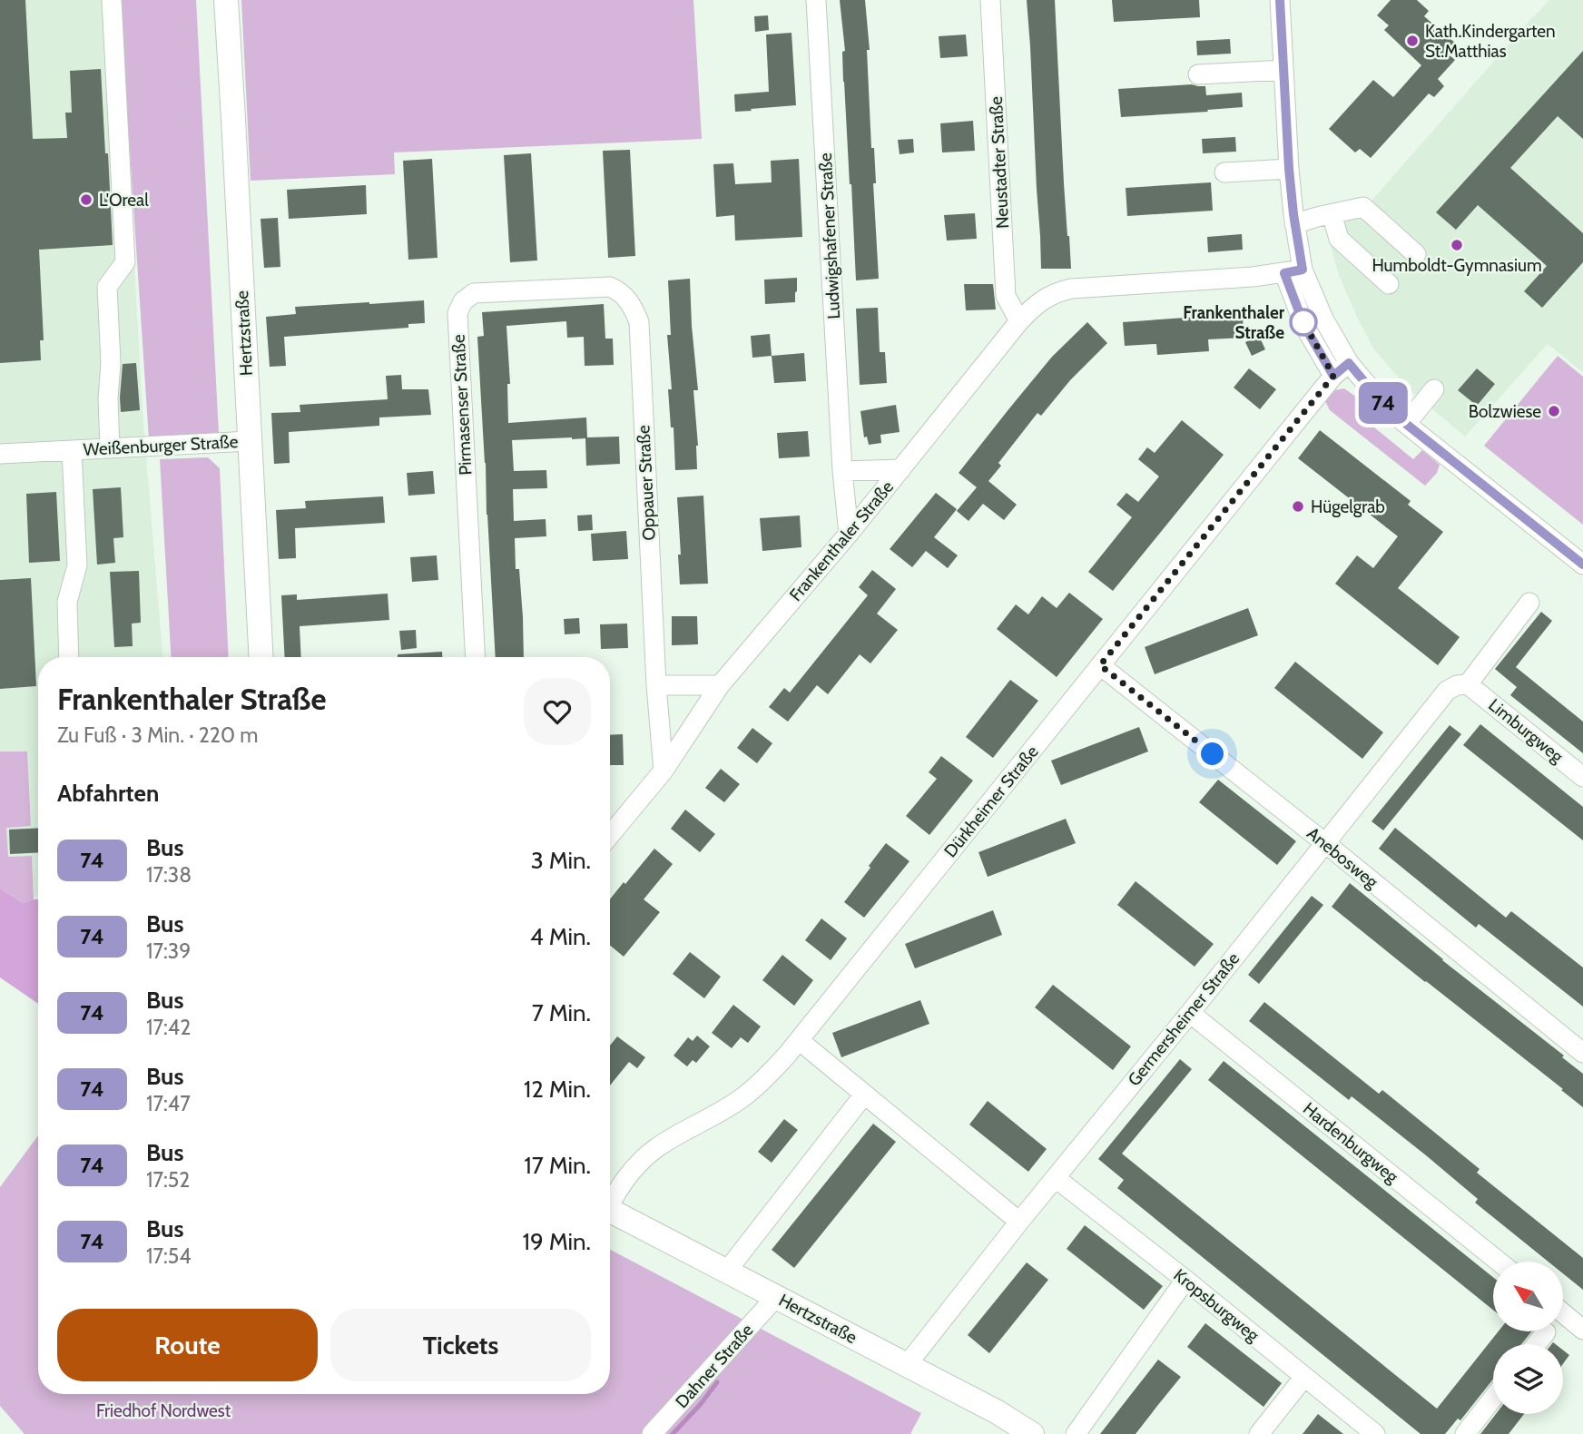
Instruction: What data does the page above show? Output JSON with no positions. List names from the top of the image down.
{
  "streets": {
    "main road": ["Hertzstraße"],
    "street": [
      "Neustadter Straße",
      "Ludwigshafener Straße",
      "Pirmasenser Straße",
      "Weißenburger Straße",
      "Oppauer Straße",
      "Frankenthaler Straße",
      "Limburgweg",
      "Dürkheimer Straße",
      "Anebosweg",
      "Germersheimer Straße",
      "Hardenburgweg",
      "Kropsburgweg",
      "Dahner Straße"
    ]
  },
  "crossings": [
    ["Neustadter Straße", "Frankenthaler Straße"],
    ["Ludwigshafener Straße", "Frankenthaler Straße"],
    ["Hertzstraße", "Weißenburger Straße"],
    ["Hertzstraße", "Germersheimer Straße"],
    ["Hertzstraße", "Dahner Straße"],
    ["Pirmasenser Straße", "Oppauer Straße"],
    ["Oppauer Straße", "Frankenthaler Straße"],
    ["Limburgweg", "Germersheimer Straße"],
    ["Dürkheimer Straße", "Anebosweg"],
    ["Anebosweg", "Germersheimer Straße"],
    ["Germersheimer Straße", "Hardenburgweg"],
    ["Germersheimer Straße", "Kropsburgweg"]
  ],
  "parks": ["Friedhof Nordwest"],
  "places": [
    "Kath.Kindergarten St.Matthias",
    "L'Oreal",
    "Humboldt-Gymnasium",
    "Frankenthaler Straße",
    "Bolzwiese",
    "Hügelgrab"
  ],
  "lines": ["bus line 74"],
  "north": "top left",
  "page": {
    "on_map": "74",
    "heading": [
      ["Frankenthaler Straße", "Zu Fuß · 3 Min. · 220 m"],
      "Abfahrten"
    ],
    "list": [
      {
        "mark": "74",
        "name": "Bus",
        "note": "17:38",
        "value": "3 Min."
      },
      {
        "mark": "74",
        "name": "Bus",
        "note": "17:39",
        "value": "4 Min."
      },
      {
        "mark": "74",
        "name": "Bus",
        "note": "17:42",
        "value": "7 Min."
      },
      {
        "mark": "74",
        "name": "Bus",
        "note": "17:47",
        "value": "12 Min."
      },
      {
        "mark": "74",
        "name": "Bus",
        "note": "17:52",
        "value": "17 Min."
      },
      {
        "mark": "74",
        "name": "Bus",
        "note": "17:54",
        "value": "19 Min."
      }
    ],
    "buttons": ["Route", "Tickets"]
  }
}
